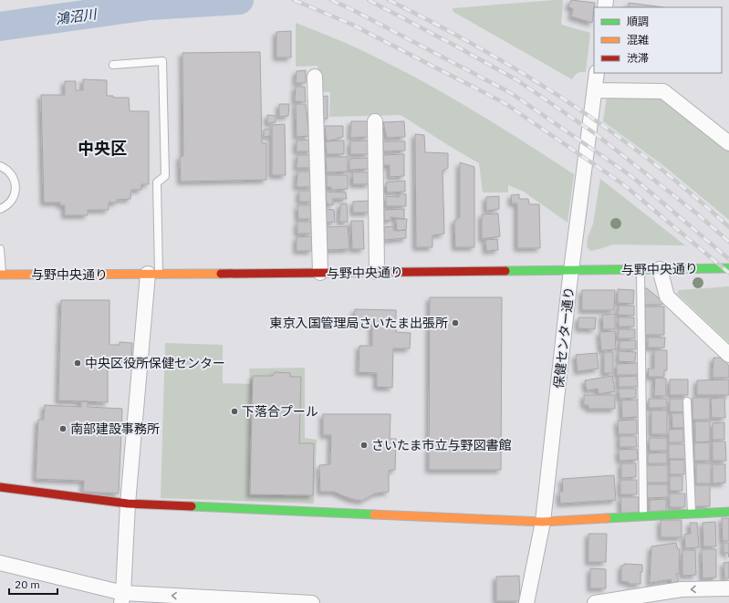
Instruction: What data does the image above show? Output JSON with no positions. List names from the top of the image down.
{
  "streets": {
    "street": ["与野中央通り", "保健センター通り"]
  },
  "crossings": [
    ["与野中央通り", "保健センター通り"]
  ],
  "districts": ["中央区"],
  "water": ["鴻沼川"],
  "places": [
    "東京入国管理局さいたま出張所",
    "中央区役所保健センター",
    "下落合プール",
    "南部建設事務所",
    "さいたま市立与野図書館"
  ],
  "legend": ["順調", "混雑", "渋滞"],
  "scale_bar": "20 m"
}
